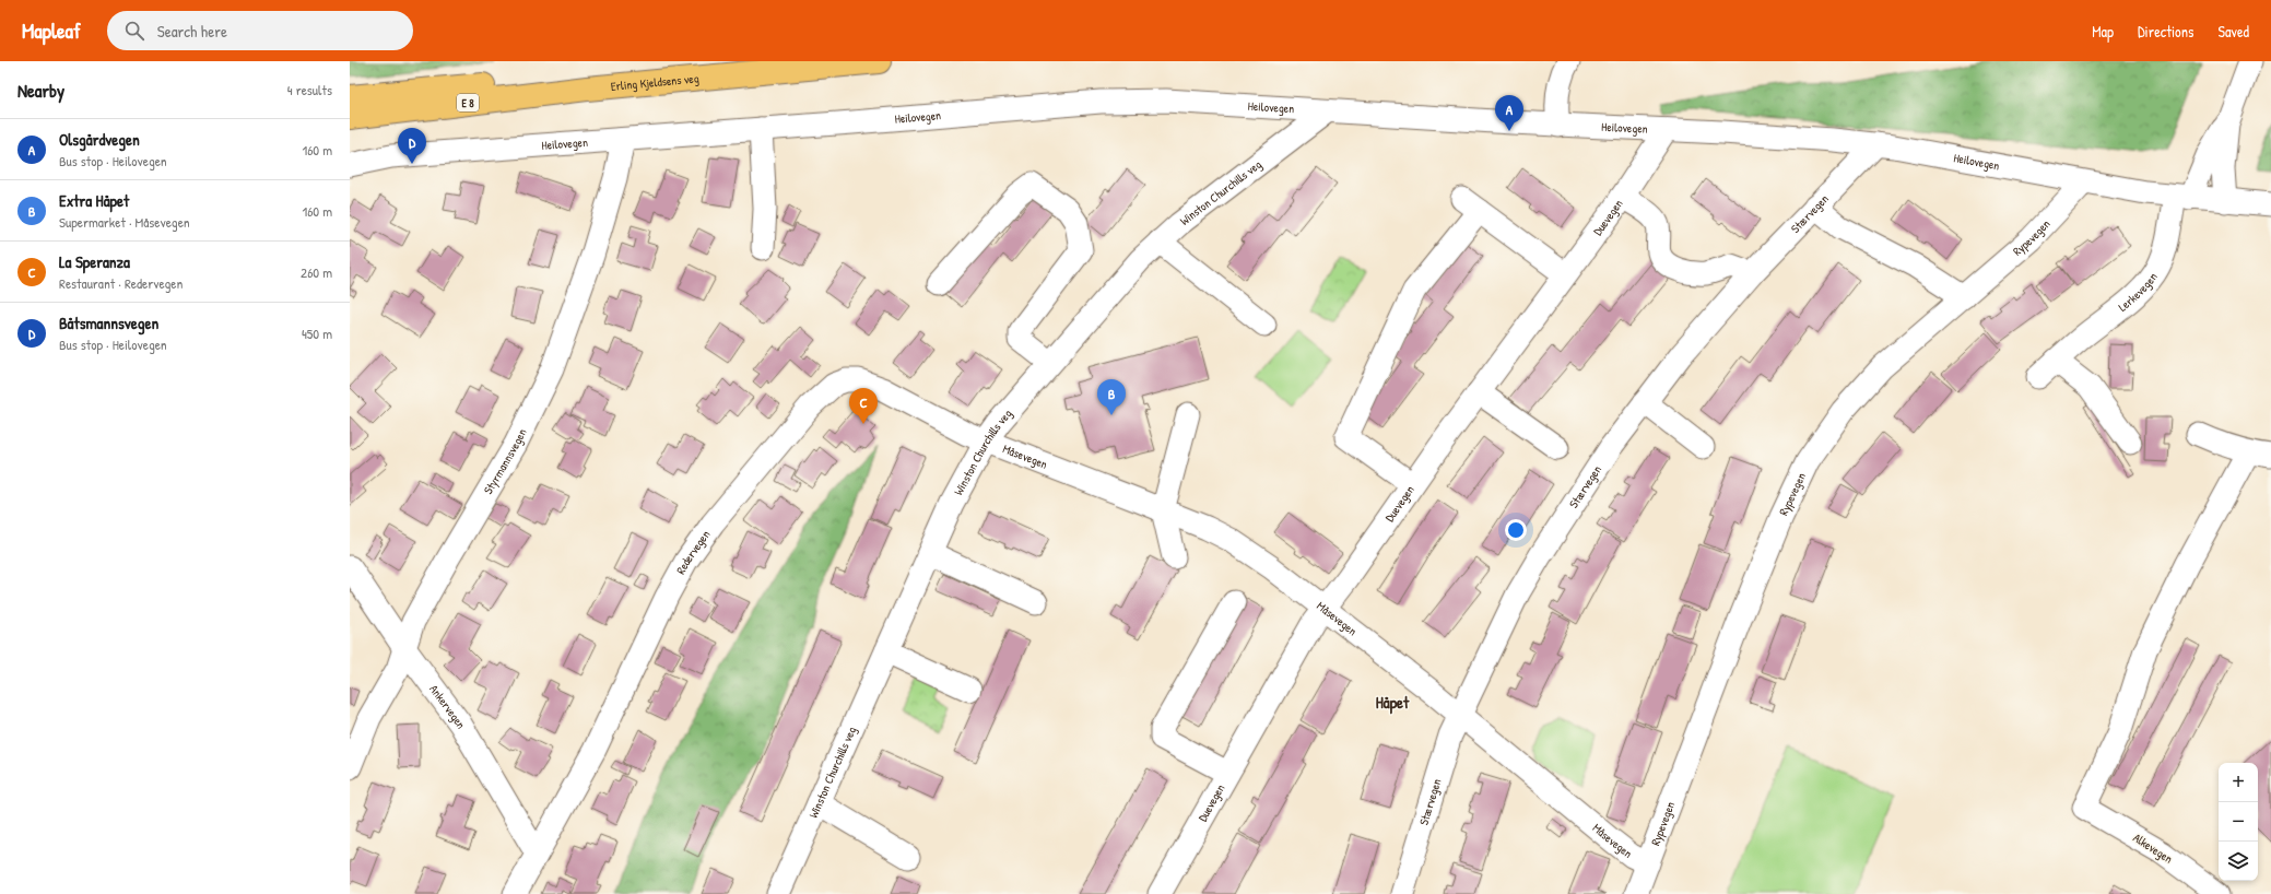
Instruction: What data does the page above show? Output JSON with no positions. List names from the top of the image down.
{
  "streets": {
    "highway": ["Erling Kjeldsens veg", "E 8"],
    "street": [
      "Heilovegen",
      "Winston Churchills veg",
      "Stærvegen",
      "Duevegen",
      "Rypevegen",
      "Lerkevegen",
      "Måsevegen",
      "Styrmannsvegen",
      "Redervegen",
      "Ankervegen",
      "Alkevegen"
    ]
  },
  "crossings": [
    ["Heilovegen", "Winston Churchills veg"],
    ["Heilovegen", "Stærvegen"],
    ["Heilovegen", "Duevegen"],
    ["Heilovegen", "Rypevegen"],
    ["Heilovegen", "Lerkevegen"],
    ["Heilovegen", "Styrmannsvegen"],
    ["Winston Churchills veg", "Måsevegen"],
    ["Winston Churchills veg", "Redervegen"],
    ["Stærvegen", "Måsevegen"],
    ["Duevegen", "Måsevegen"],
    ["Rypevegen", "Måsevegen"],
    ["Måsevegen", "Redervegen"],
    ["Styrmannsvegen", "Ankervegen"],
    ["Redervegen", "Ankervegen"]
  ],
  "districts": ["Håpet"],
  "page": {
    "header": "Mapleaf",
    "search": "Search here",
    "nav": ["Map", "Directions", "Saved"],
    "heading": ["Nearby", "4 results"],
    "pins": [
      "A",
      "D",
      "B",
      "C"
    ],
    "list": [
      {
        "mark": "A",
        "name": "Olsgårdvegen",
        "note": "Bus stop · Heilovegen",
        "value": "160 m"
      },
      {
        "mark": "B",
        "name": "Extra Håpet",
        "note": "Supermarket · Måsevegen",
        "value": "160 m"
      },
      {
        "mark": "C",
        "name": "La Speranza",
        "note": "Restaurant · Redervegen",
        "value": "260 m"
      },
      {
        "mark": "D",
        "name": "Båtsmannsvegen",
        "note": "Bus stop · Heilovegen",
        "value": "450 m"
      }
    ],
    "map_buttons": ["+", "−"]
  }
}
